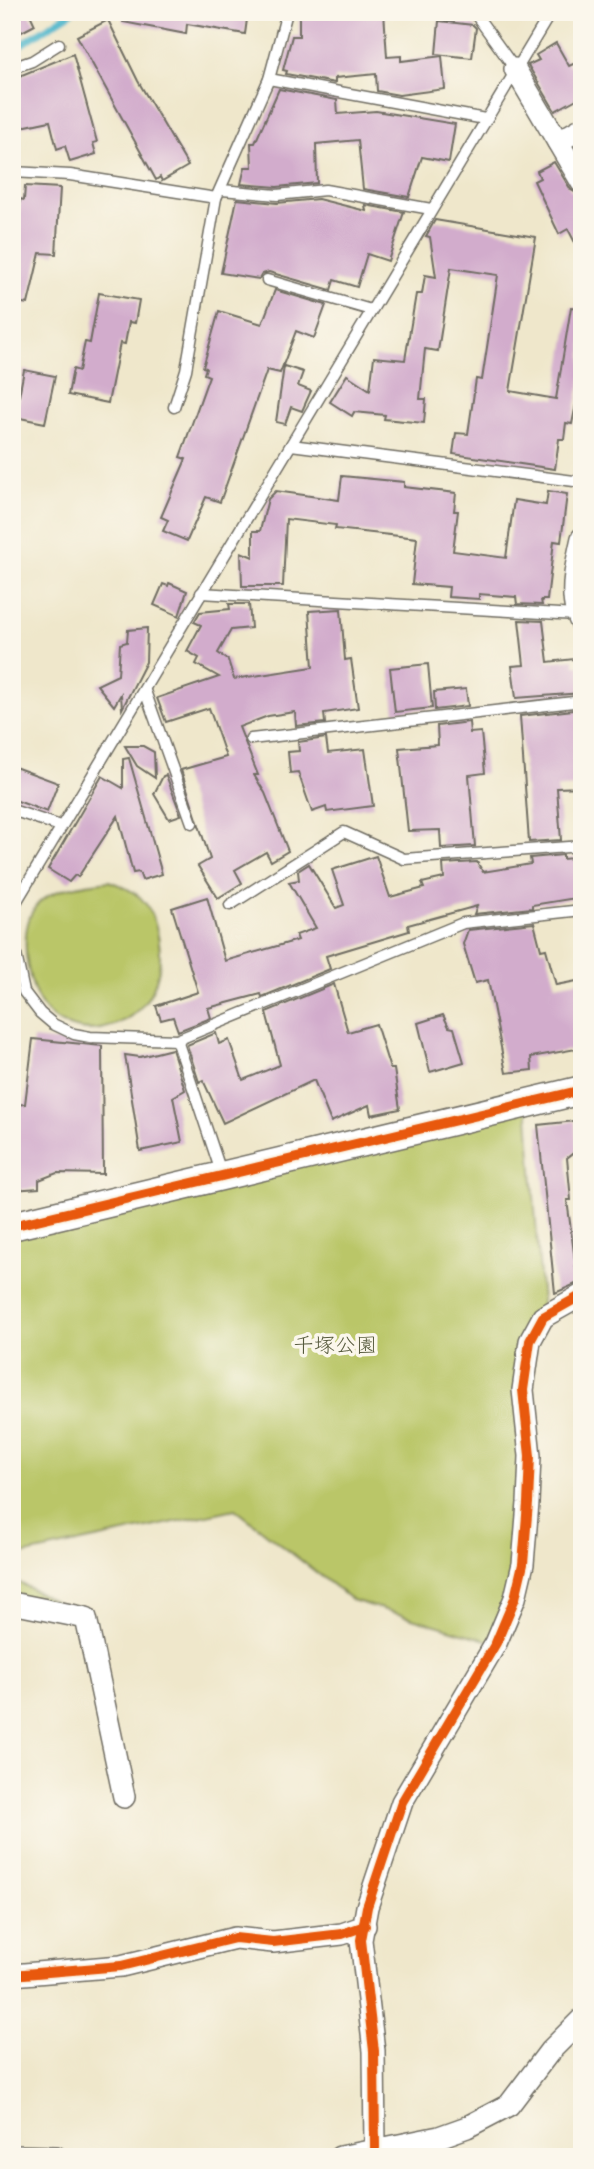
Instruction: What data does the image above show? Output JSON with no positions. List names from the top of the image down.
{
  "parks": ["千塚公園"]
}
